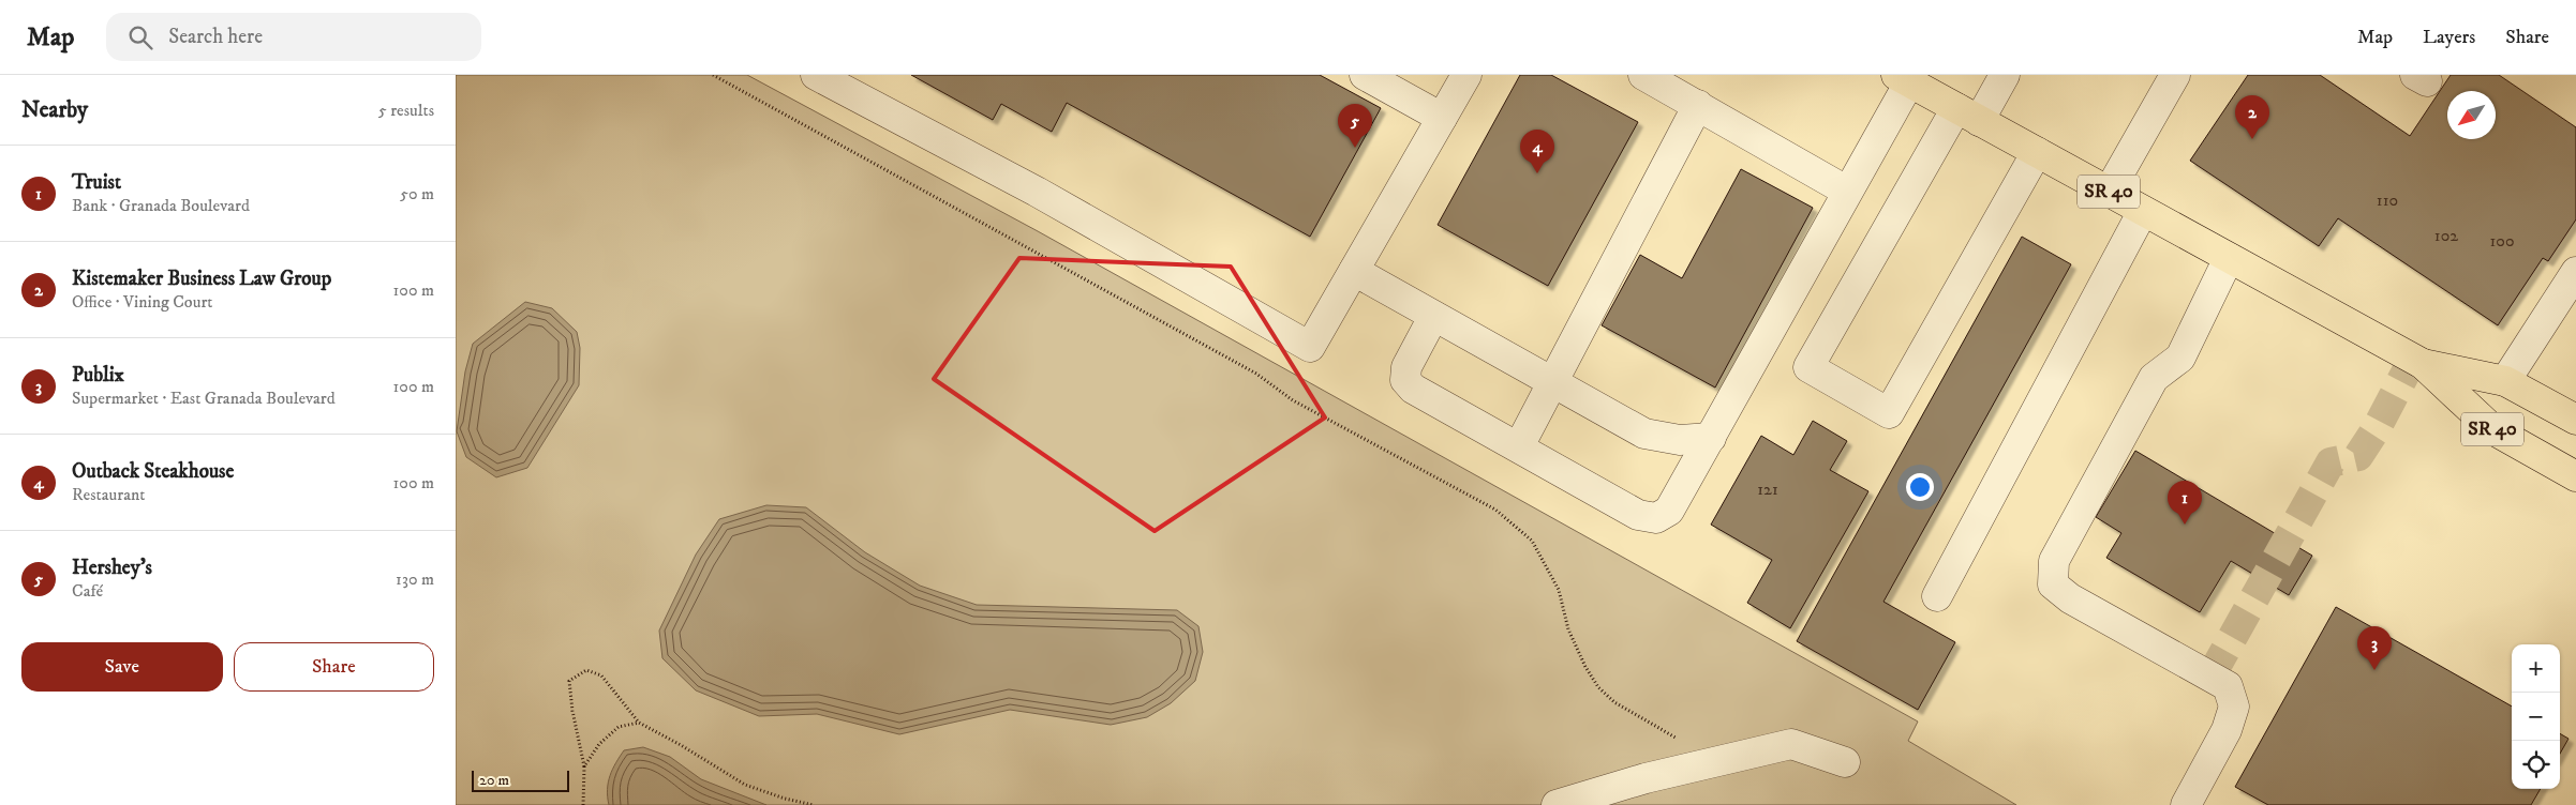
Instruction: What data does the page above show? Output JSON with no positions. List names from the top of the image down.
{
  "streets": {
    "main road": ["SR 40"]
  },
  "house_numbers": [
    "110",
    "102",
    "100",
    "121"
  ],
  "scale_bar": "20 m",
  "north": "bottom left",
  "page": {
    "header": "Map",
    "search": "Search here",
    "nav": ["Map", "Layers", "Share"],
    "heading": ["Nearby", "5 results"],
    "pins": [
      "2",
      "5",
      "4",
      "1",
      "3"
    ],
    "list": [
      {
        "mark": "1",
        "name": "Truist",
        "note": "Bank · Granada Boulevard",
        "value": "50 m"
      },
      {
        "mark": "2",
        "name": "Kistemaker Business Law Group",
        "note": "Office · Vining Court",
        "value": "100 m"
      },
      {
        "mark": "3",
        "name": "Publix",
        "note": "Supermarket · East Granada Boulevard",
        "value": "100 m"
      },
      {
        "mark": "4",
        "name": "Outback Steakhouse",
        "note": "Restaurant",
        "value": "100 m"
      },
      {
        "mark": "5",
        "name": "Hershey's",
        "note": "Café",
        "value": "130 m"
      }
    ],
    "buttons": ["Save", "Share"],
    "map_buttons": ["+", "−"],
    "scale": "20 m"
  }
}
